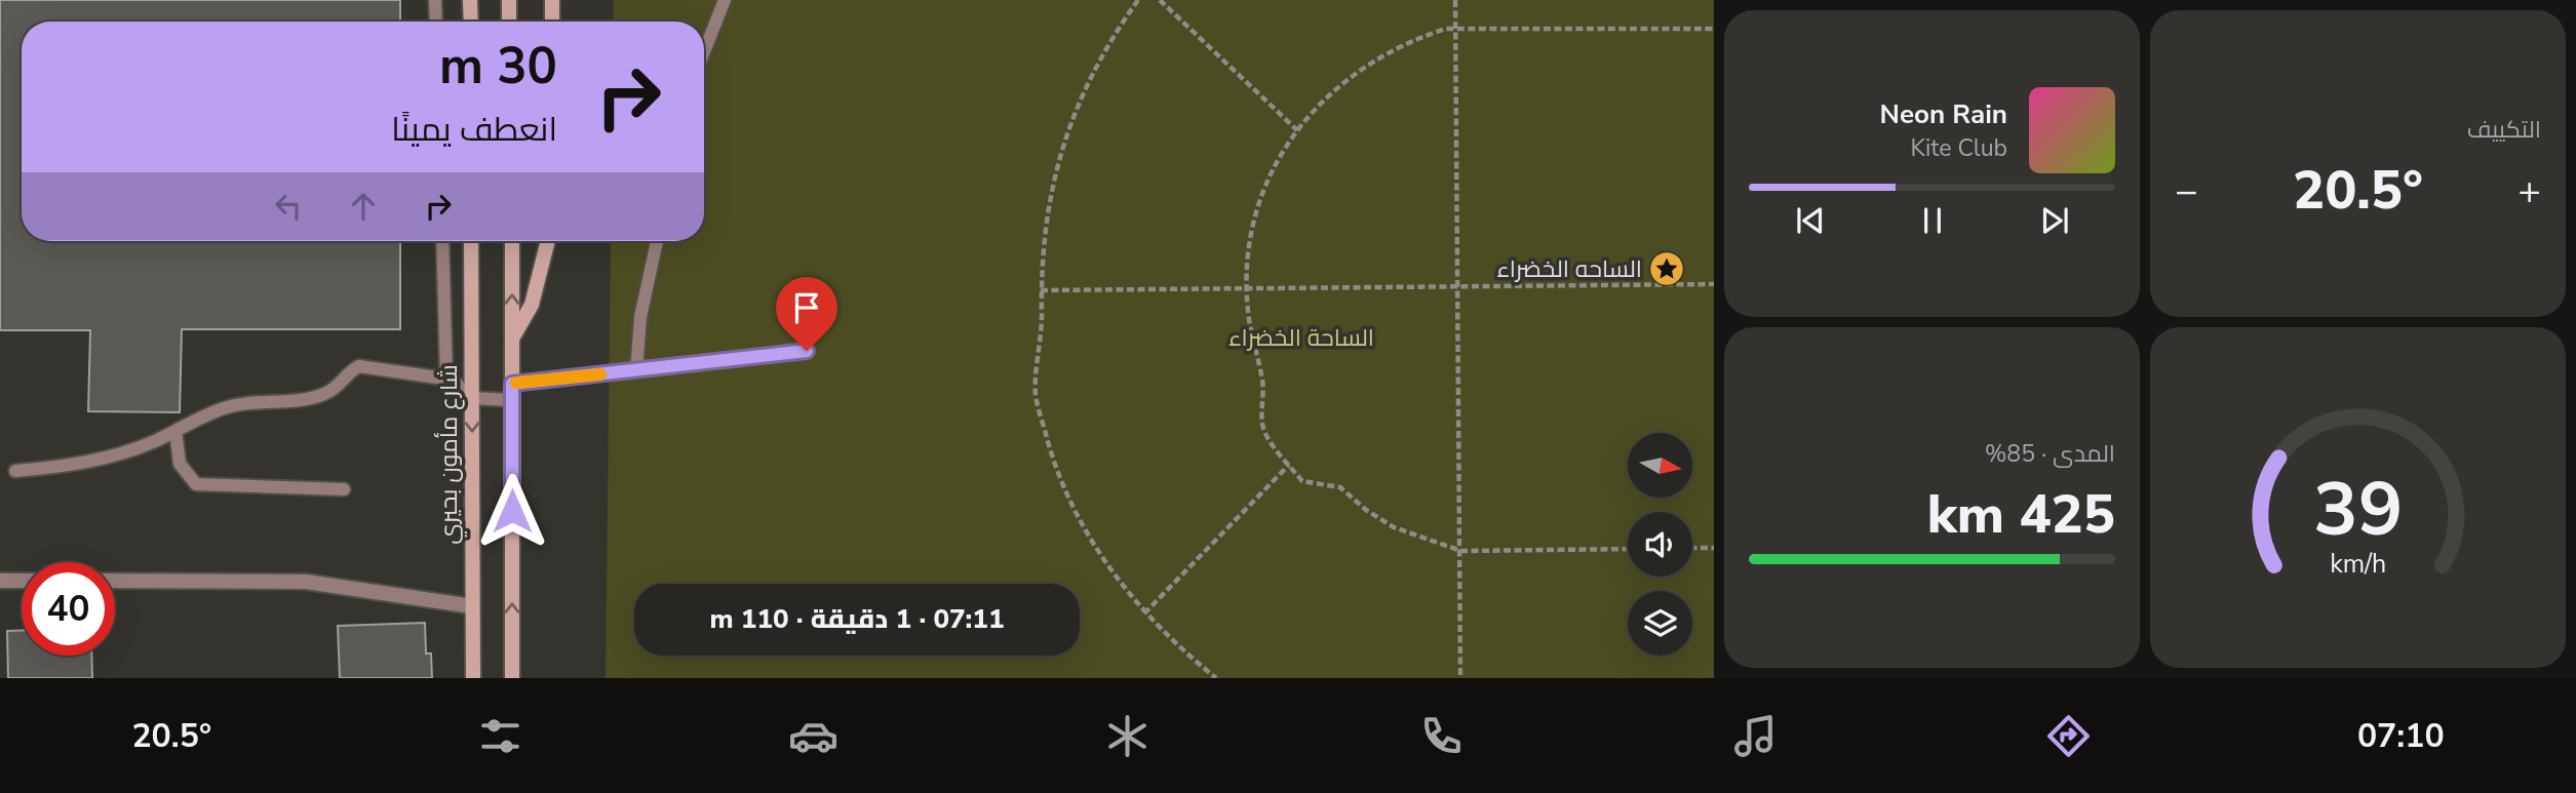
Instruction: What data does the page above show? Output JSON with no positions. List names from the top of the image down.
{
  "streets": {
    "street": ["شارع مأمون بحيري"]
  },
  "parks": ["الساحة الخضراء"],
  "places": {
    "place": ["الساحه الخضراء"]
  },
  "north": "right",
  "page": {
    "tile": [
      "التكييف",
      ["المدى · 85%", "425 km"]
    ],
    "turn": ["30 m", "انعطف يمينًا"],
    "song": ["Neon Rain", "Kite Club"],
    "heat": ["−", "20.5°", "+"],
    "limit": "40",
    "trip": "07:11 · 1 دقيقة · 110 m",
    "tabs": ["07:10", "20.5°"],
    "gauge": ["39", "km/h"]
  }
}
